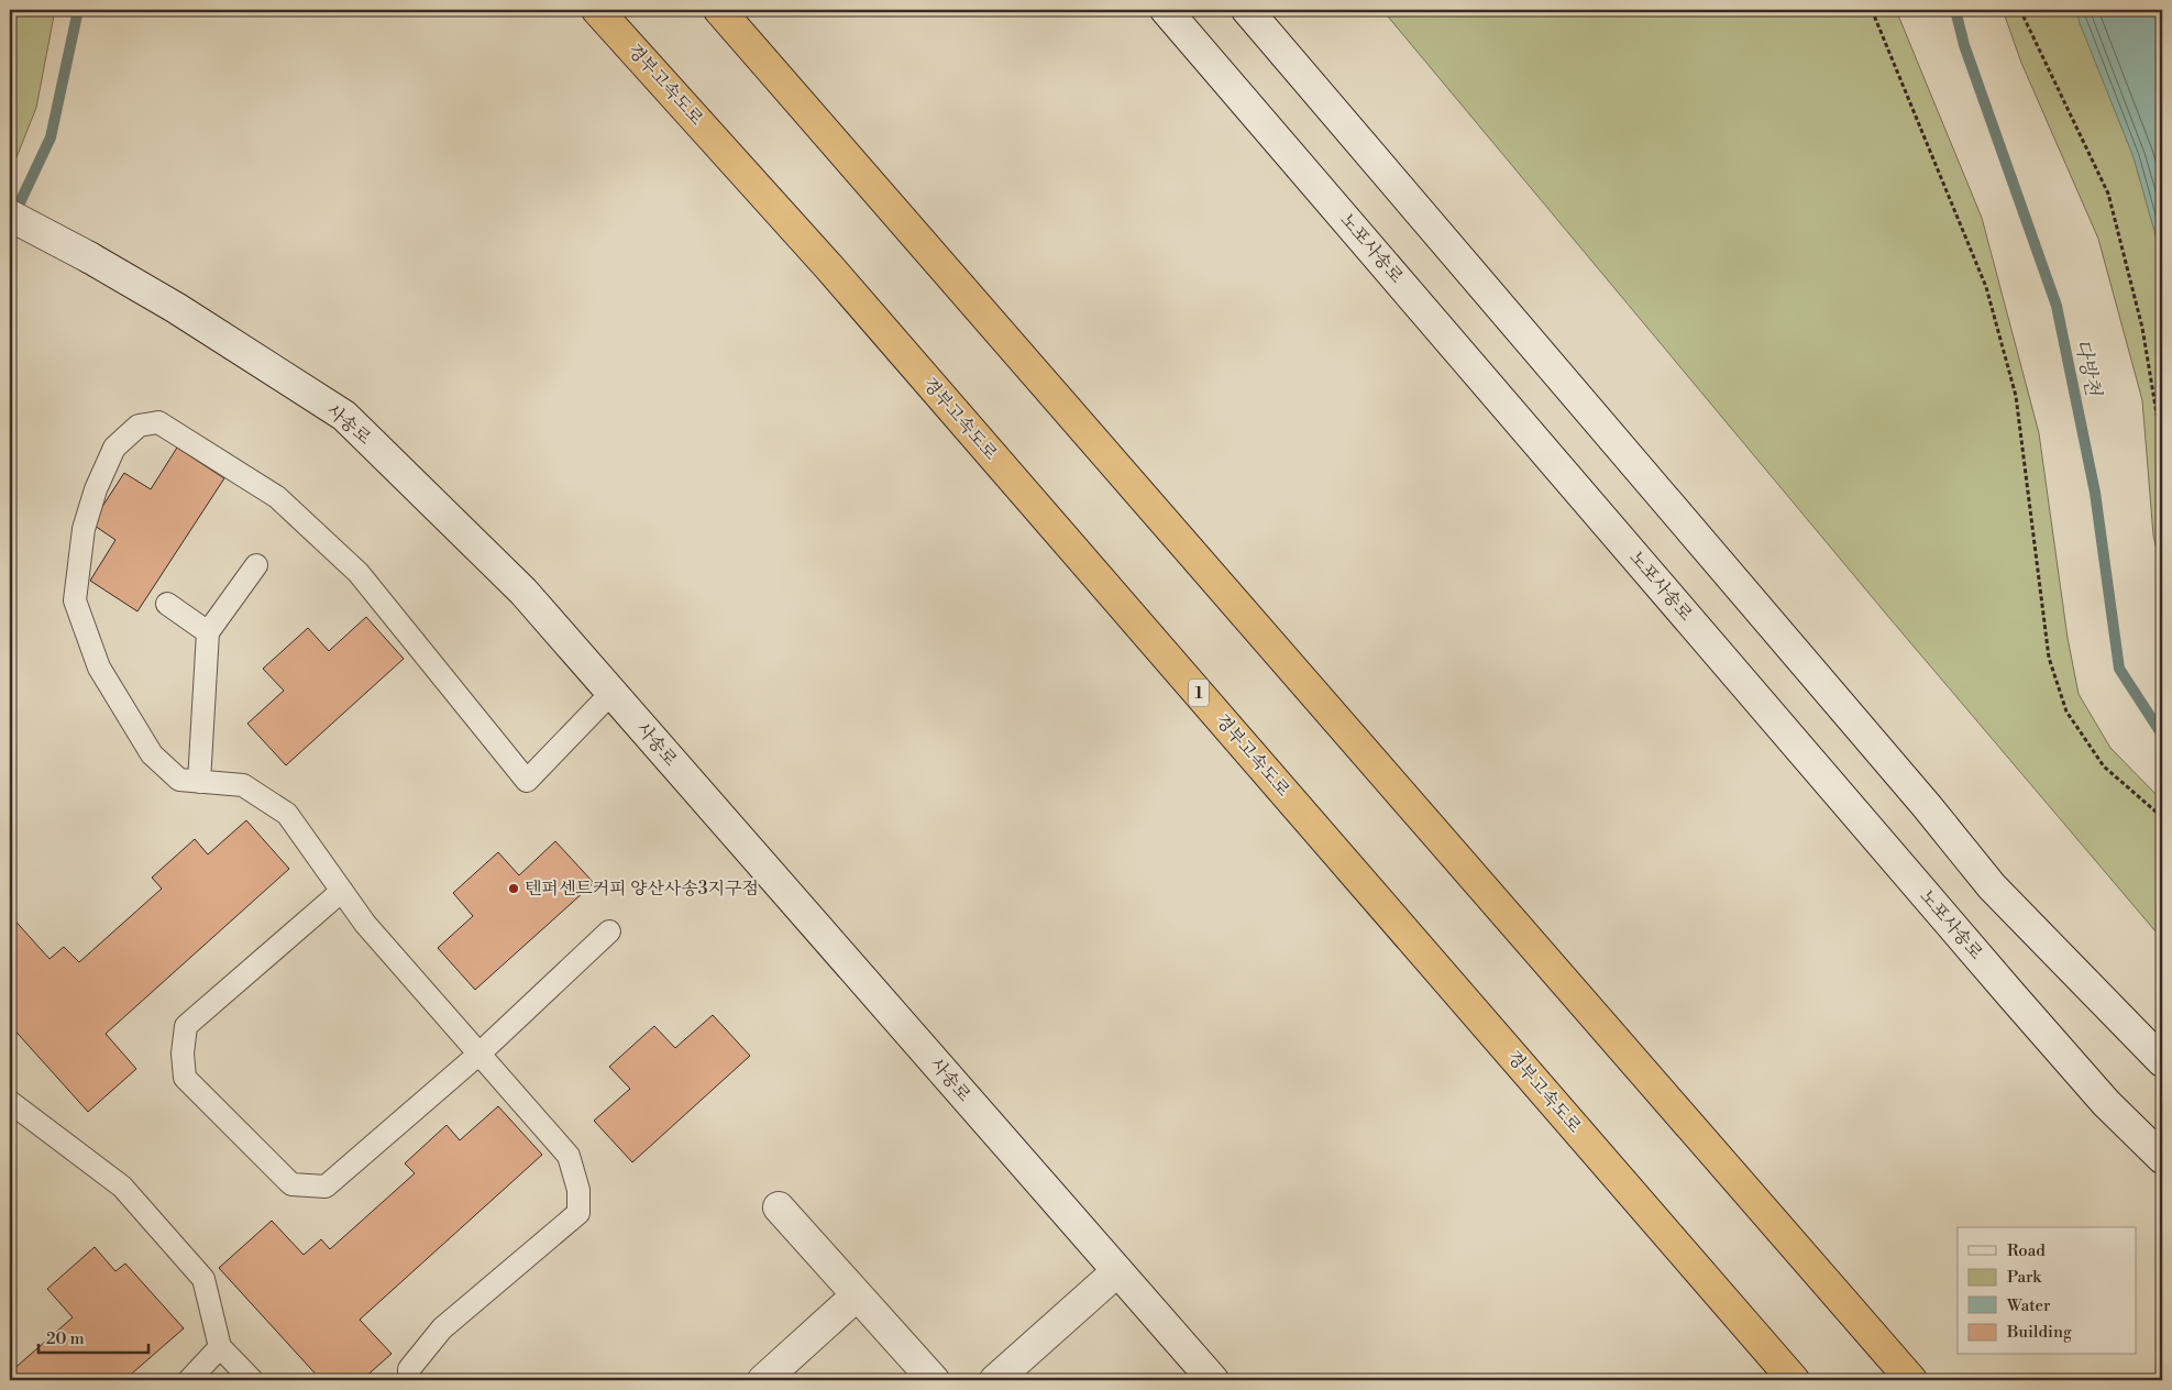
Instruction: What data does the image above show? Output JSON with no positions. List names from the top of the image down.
{
  "streets": {
    "highway": ["경부고속도로", "1"],
    "main road": ["노포사송로", "사송로"]
  },
  "water": ["다방천"],
  "places": ["텐퍼센트커피 양산사송3지구점"],
  "legend": [
    "Road",
    "Park",
    "Water",
    "Building"
  ],
  "scale_bar": "20 m"
}
